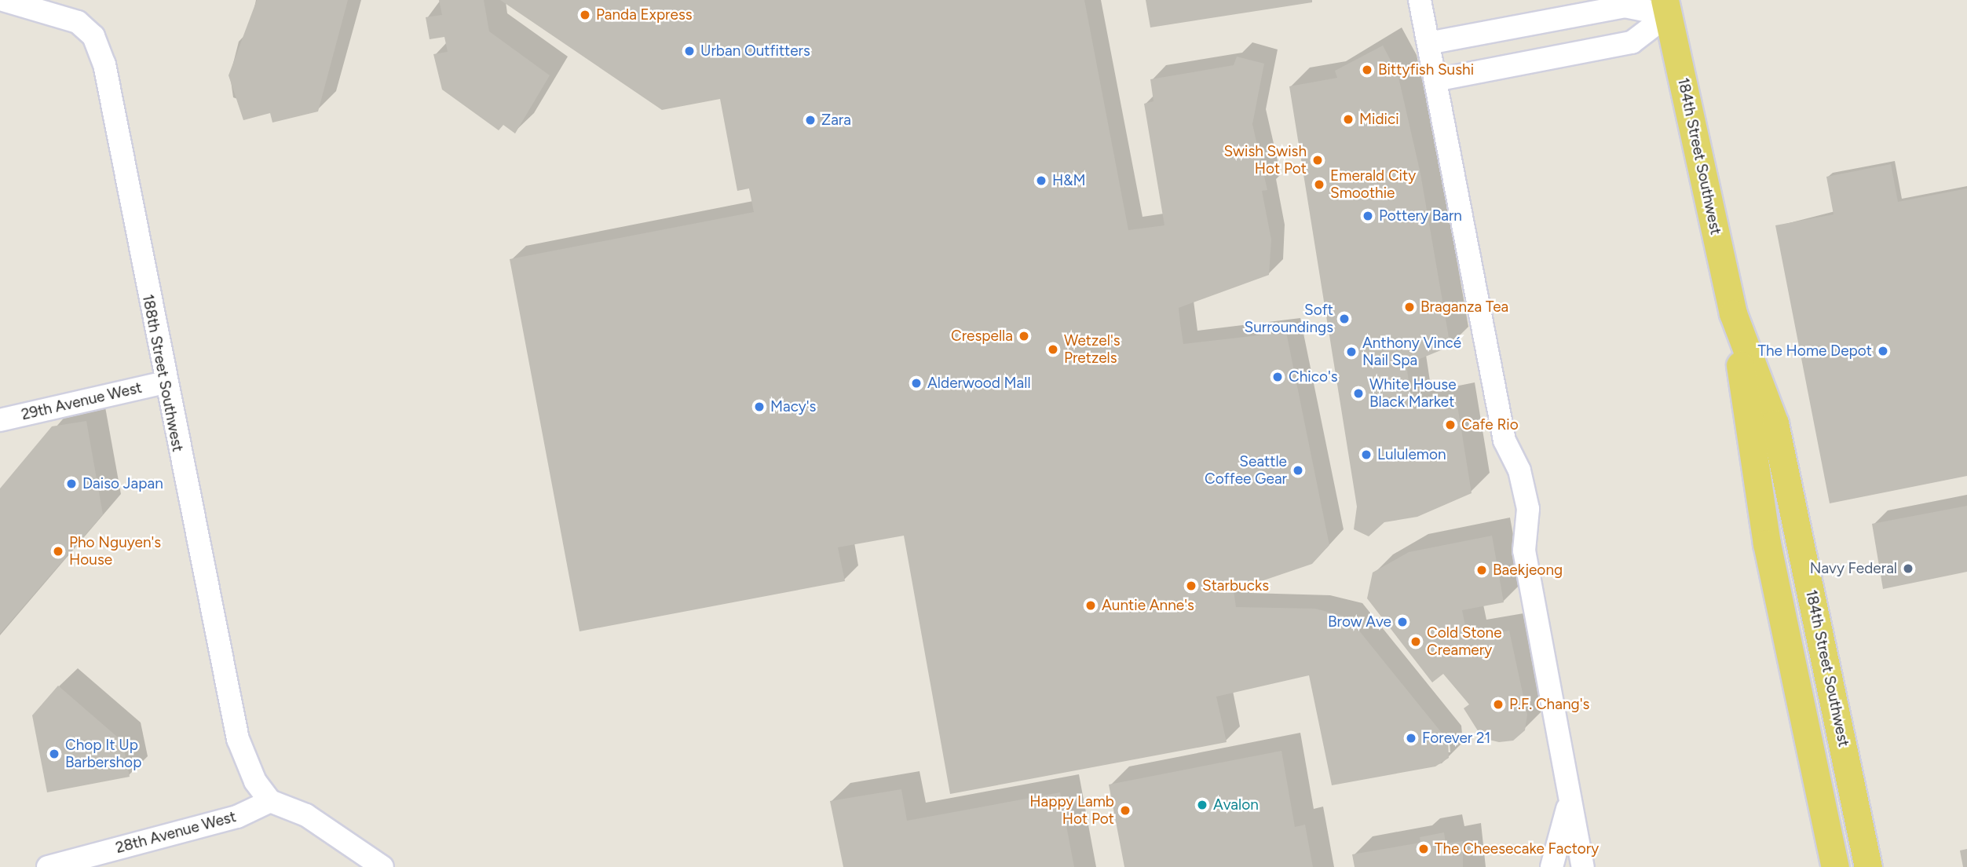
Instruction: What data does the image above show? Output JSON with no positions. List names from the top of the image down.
{
  "streets": {
    "main road": ["184th Street Southwest"],
    "street": ["188th Street Southwest", "29th Avenue West", "28th Avenue West"]
  },
  "crossings": [
    ["188th Street Southwest", "29th Avenue West"],
    ["188th Street Southwest", "28th Avenue West"]
  ],
  "places": [
    "Panda Express",
    "Urban Outfitters",
    "Bittyfish Sushi",
    "Midici",
    "Zara",
    "Swish Swish Hot Pot",
    "H&M",
    "Emerald City Smoothie",
    "Pottery Barn",
    "Braganza Tea",
    "Soft Surroundings",
    "Crespella",
    "Wetzel's Pretzels",
    "The Home Depot",
    "Anthony Vincé Nail Spa",
    "Chico's",
    "Alderwood Mall",
    "White House Black Market",
    "Macy's",
    "Cafe Rio",
    "Lululemon",
    "Seattle Coffee Gear",
    "Daiso Japan",
    "Pho Nguyen's House",
    "Navy Federal",
    "Baekjeong",
    "Starbucks",
    "Auntie Anne's",
    "Brow Ave",
    "Cold Stone Creamery",
    "P.F. Chang's",
    "Forever 21",
    "Chop It Up Barbershop",
    "Avalon",
    "Happy Lamb Hot Pot",
    "The Cheesecake Factory"
  ]
}
